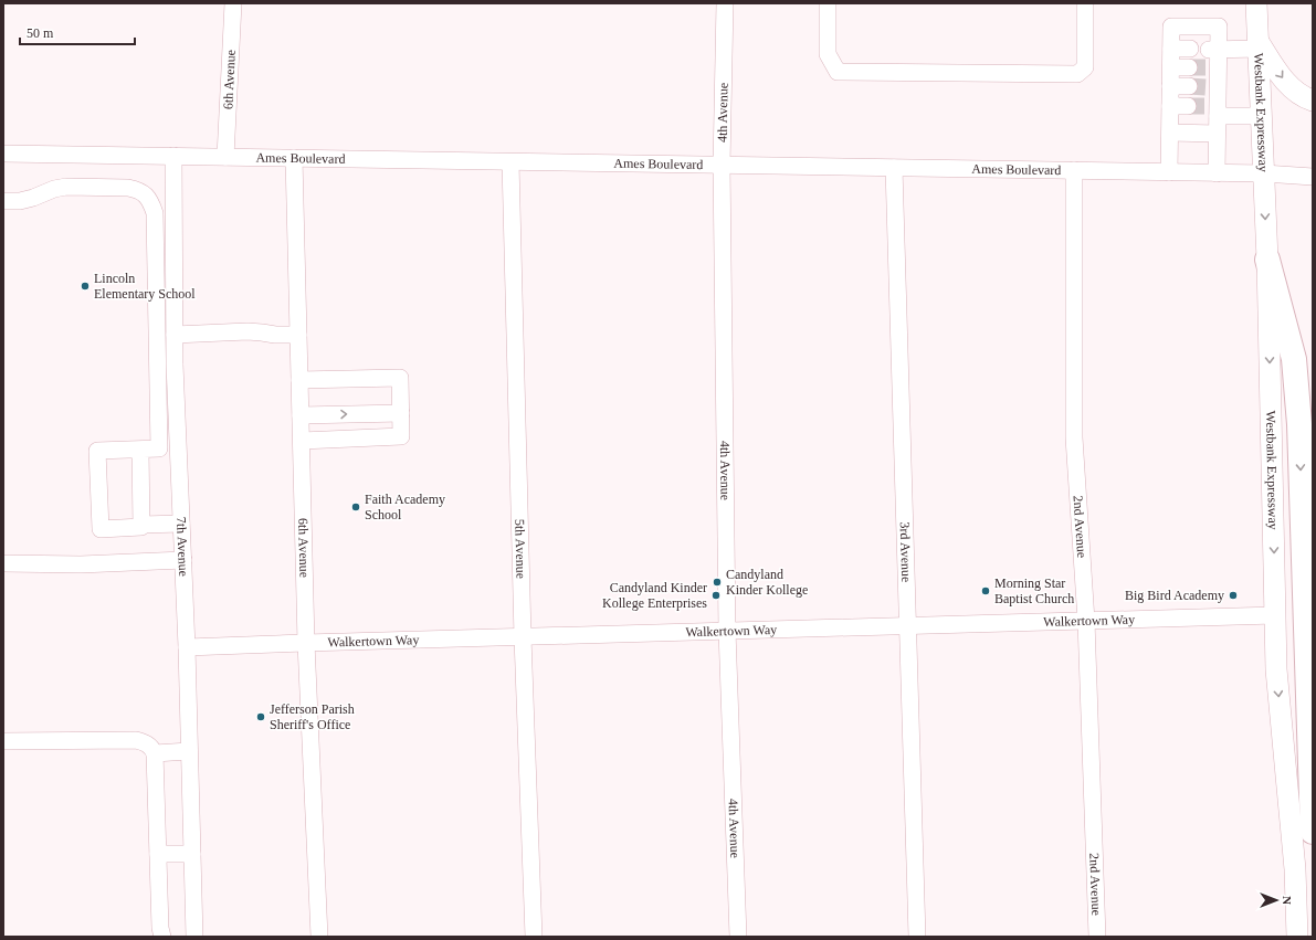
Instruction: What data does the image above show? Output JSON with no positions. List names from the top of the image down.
{
  "streets": {
    "main road": ["Westbank Expressway"],
    "street": [
      "6th Avenue",
      "4th Avenue",
      "Ames Boulevard",
      "2nd Avenue",
      "7th Avenue",
      "5th Avenue",
      "3rd Avenue",
      "Walkertown Way"
    ]
  },
  "crossings": [
    ["6th Avenue", "Ames Boulevard"],
    ["6th Avenue", "Walkertown Way"],
    ["4th Avenue", "Ames Boulevard"],
    ["4th Avenue", "Walkertown Way"],
    ["Westbank Expressway", "Ames Boulevard"],
    ["Westbank Expressway", "Walkertown Way"],
    ["Ames Boulevard", "2nd Avenue"],
    ["Ames Boulevard", "7th Avenue"],
    ["Ames Boulevard", "5th Avenue"],
    ["Ames Boulevard", "3rd Avenue"],
    ["2nd Avenue", "Walkertown Way"],
    ["7th Avenue", "Walkertown Way"],
    ["5th Avenue", "Walkertown Way"],
    ["3rd Avenue", "Walkertown Way"]
  ],
  "one_way": ["Westbank Expressway"],
  "places": [
    "Lincoln Elementary School",
    "Faith Academy School",
    "Candyland Kinder Kollege",
    "Morning Star Baptist Church",
    "Candyland Kinder Kollege Enterprises",
    "Big Bird Academy",
    "Jefferson Parish Sheriff's Office"
  ],
  "scale_bar": "50 m",
  "north": "right"
}
